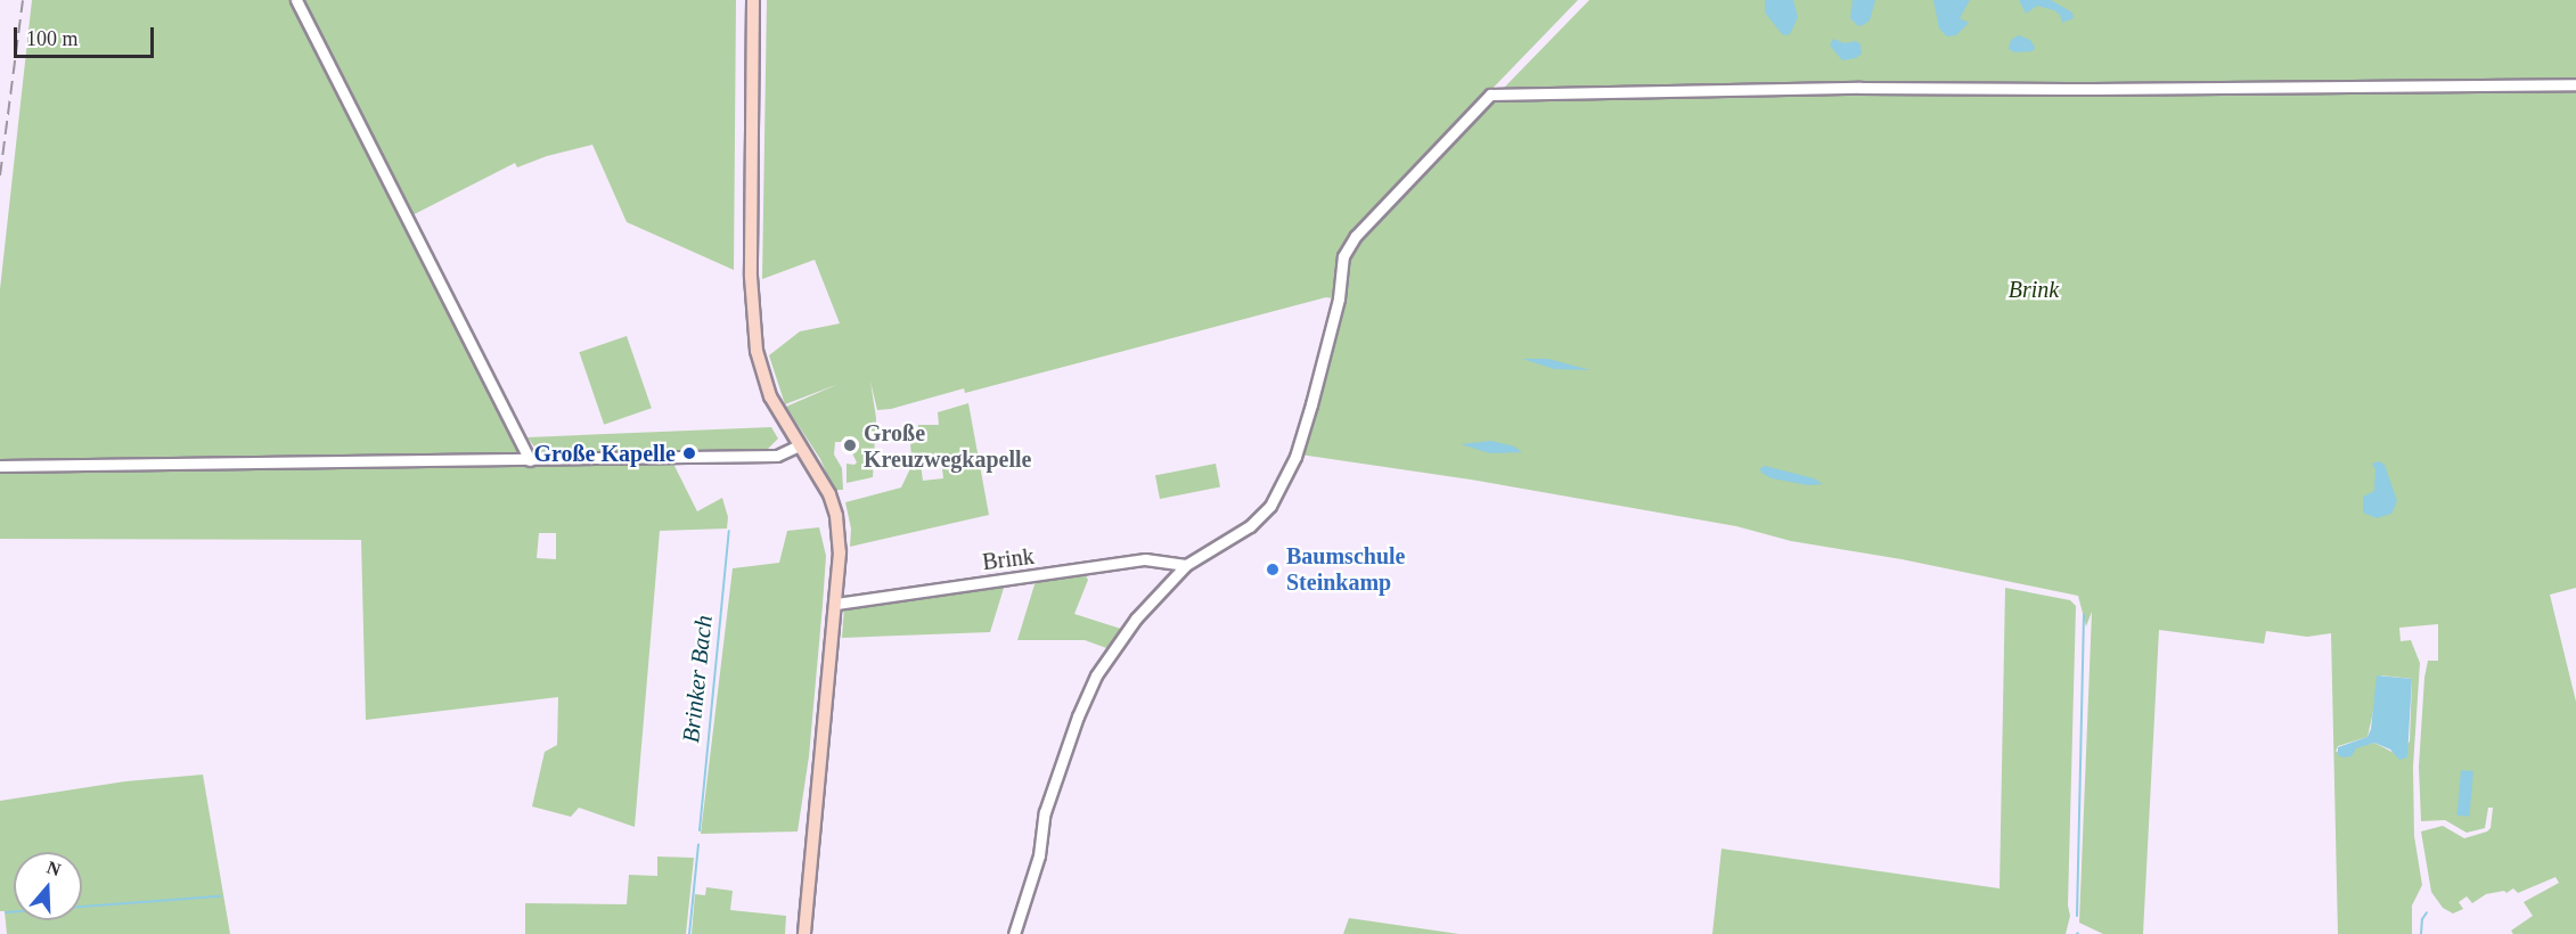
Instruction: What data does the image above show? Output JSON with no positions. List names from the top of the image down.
{
  "streets": {
    "street": ["Brink"]
  },
  "water": ["Brinker Bach"],
  "parks": ["Brink"],
  "places": ["Große Kreuzwegkapelle", "Große Kapelle", "Baumschule Steinkamp"],
  "scale_bar": "100 m",
  "north": "top"
}
